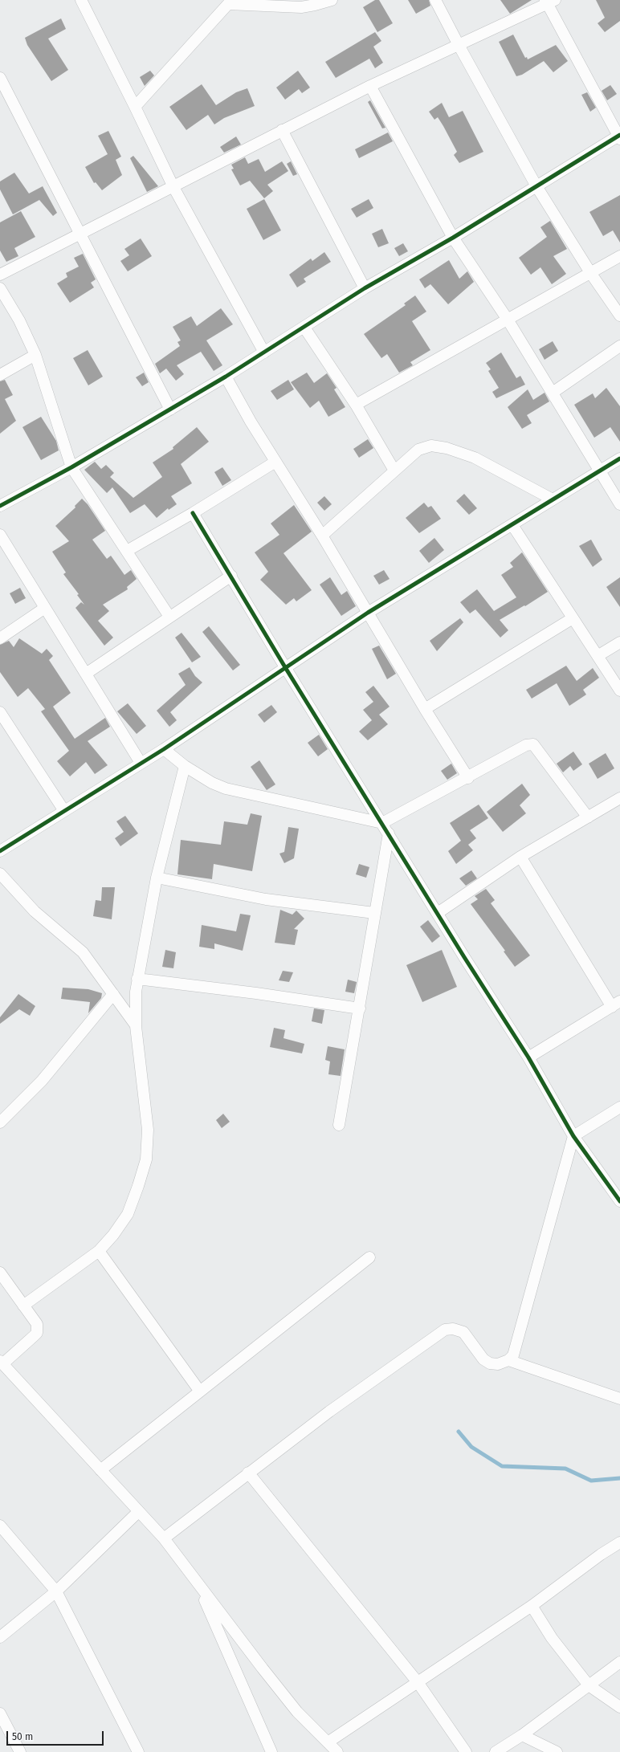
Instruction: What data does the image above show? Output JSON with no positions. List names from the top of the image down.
{
  "scale_bar": "50 m"
}
